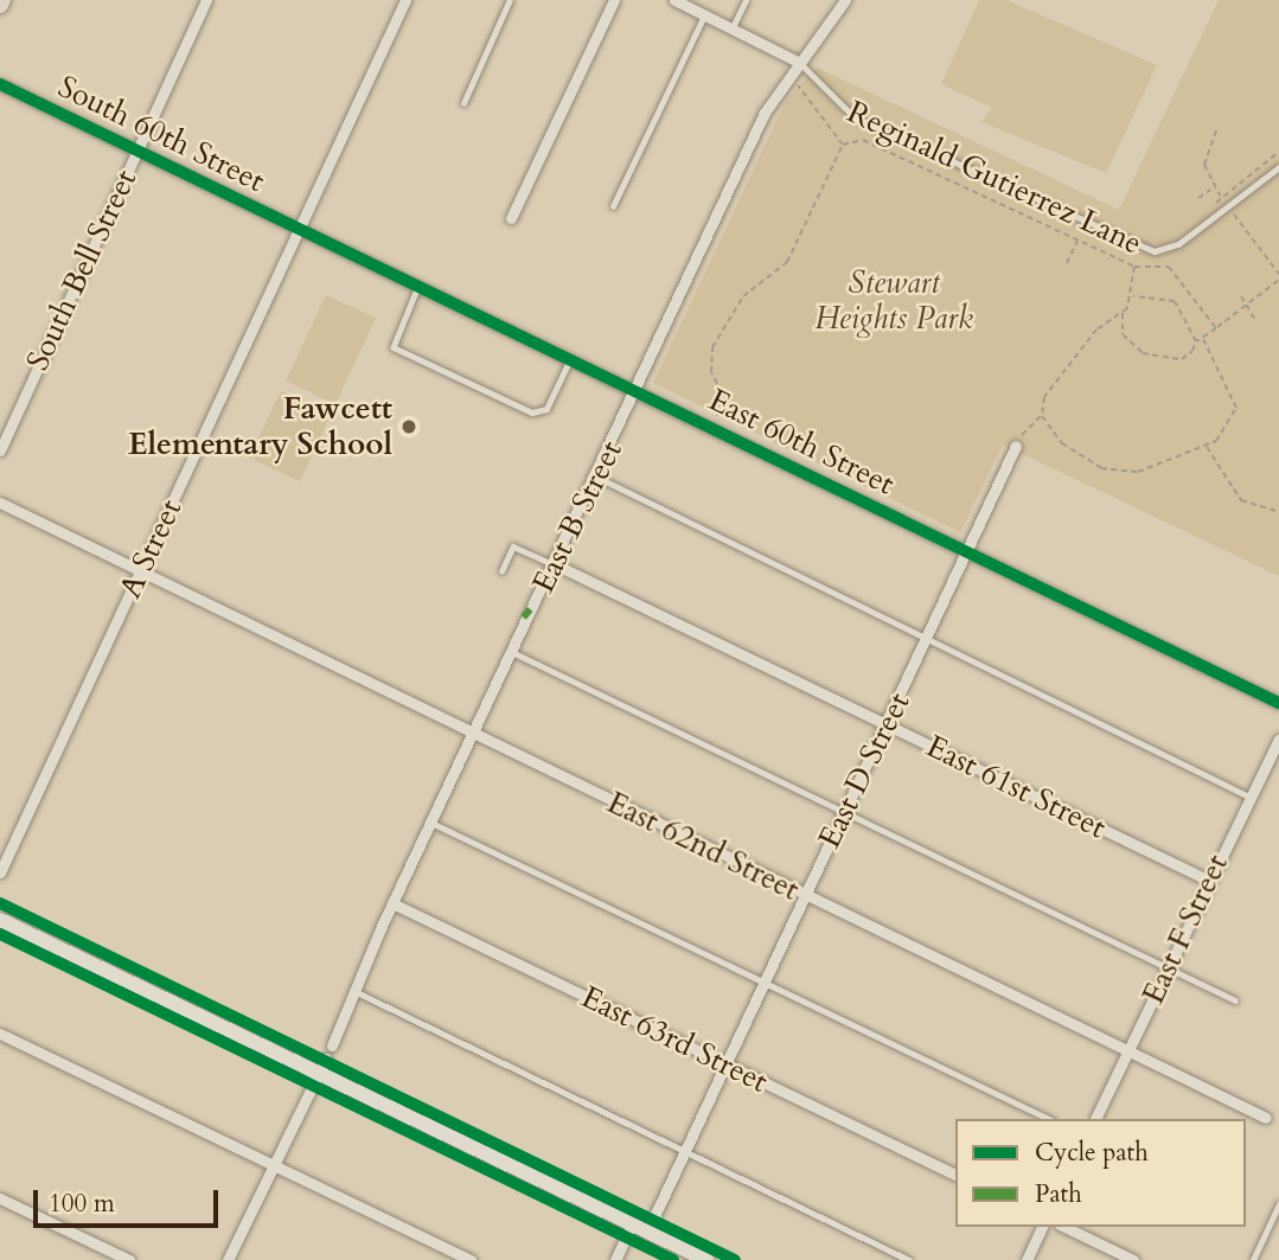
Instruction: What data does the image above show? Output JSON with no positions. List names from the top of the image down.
{
  "streets": {
    "street": [
      "South 60th Street",
      "South Bell Street",
      "East 60th Street",
      "East B Street",
      "A Street",
      "East D Street",
      "East 61st Street",
      "East 62nd Street",
      "East F Street",
      "East 63rd Street"
    ],
    "lane": ["Reginald Gutierrez Lane"]
  },
  "crossings": [
    ["South 60th Street", "South Bell Street"],
    ["South 60th Street", "East 60th Street"],
    ["South 60th Street", "A Street"],
    ["Reginald Gutierrez Lane", "East B Street"],
    ["East 60th Street", "East B Street"],
    ["East 60th Street", "A Street"],
    ["East 60th Street", "East D Street"],
    ["East B Street", "East 61st Street"],
    ["East B Street", "East 62nd Street"],
    ["East B Street", "East 63rd Street"],
    ["A Street", "East 62nd Street"],
    ["East D Street", "East 61st Street"],
    ["East D Street", "East 62nd Street"],
    ["East D Street", "East 63rd Street"],
    ["East 61st Street", "East F Street"],
    ["East 62nd Street", "East F Street"]
  ],
  "parks": ["Stewart Heights Park"],
  "places": ["Fawcett Elementary School"],
  "legend": ["Cycle path", "Path"],
  "scale_bar": "100 m"
}
